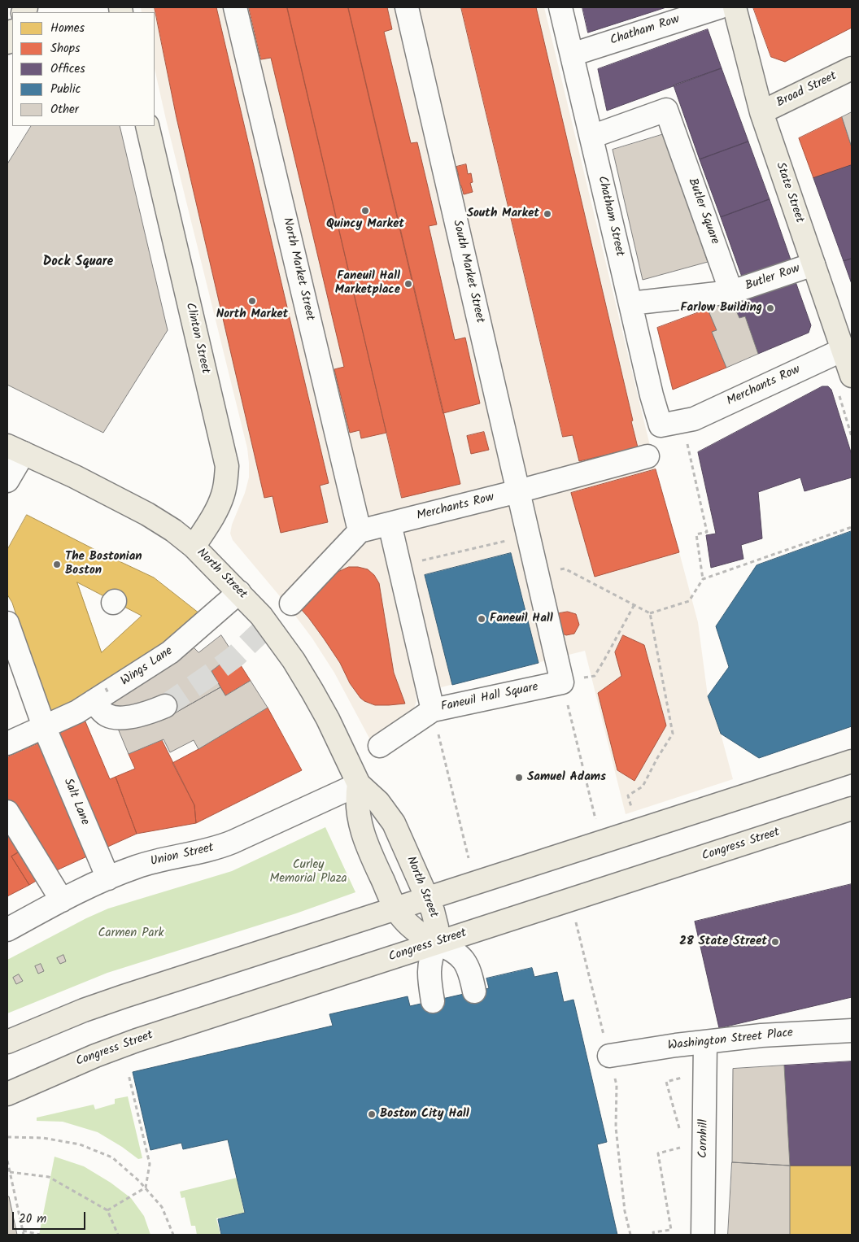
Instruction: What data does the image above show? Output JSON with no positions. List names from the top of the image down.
{
  "streets": {
    "main road": [
      "Broad Street",
      "State Street",
      "Clinton Street",
      "North Street",
      "Congress Street"
    ],
    "street": [
      "Chatham Row",
      "Butler Square",
      "Chatham Street",
      "North Market Street",
      "South Market Street",
      "Butler Row",
      "Merchants Row",
      "Wings Lane",
      "Faneuil Hall Square",
      "Salt Lane",
      "Union Street",
      "Washington Street Place",
      "Cornhill"
    ]
  },
  "crossings": [
    ["Chatham Row", "Chatham Street"],
    ["Broad Street", "State Street"],
    ["State Street", "Butler Row"],
    ["State Street", "Merchants Row"],
    ["Butler Square", "Chatham Street"],
    ["Butler Square", "Butler Row"],
    ["Chatham Street", "Merchants Row"],
    ["North Market Street", "Merchants Row"],
    ["South Market Street", "Merchants Row"],
    ["Clinton Street", "North Street"],
    ["Merchants Row", "Faneuil Hall Square"],
    ["North Street", "Wings Lane"],
    ["North Street", "Congress Street"],
    ["North Street", "Union Street"],
    ["Wings Lane", "Salt Lane"],
    ["Salt Lane", "Union Street"],
    ["Washington Street Place", "Cornhill"]
  ],
  "districts": ["Dock Square"],
  "parks": ["Curley Memorial Plaza", "Carmen Park"],
  "places": [
    "Quincy Market",
    "South Market",
    "Faneuil Hall Marketplace",
    "North Market",
    "Farlow Building",
    "The Bostonian Boston",
    "Faneuil Hall",
    "Samuel Adams",
    "28 State Street",
    "Boston City Hall"
  ],
  "legend": [
    "Homes",
    "Shops",
    "Offices",
    "Public",
    "Other"
  ],
  "scale_bar": "20 m"
}
